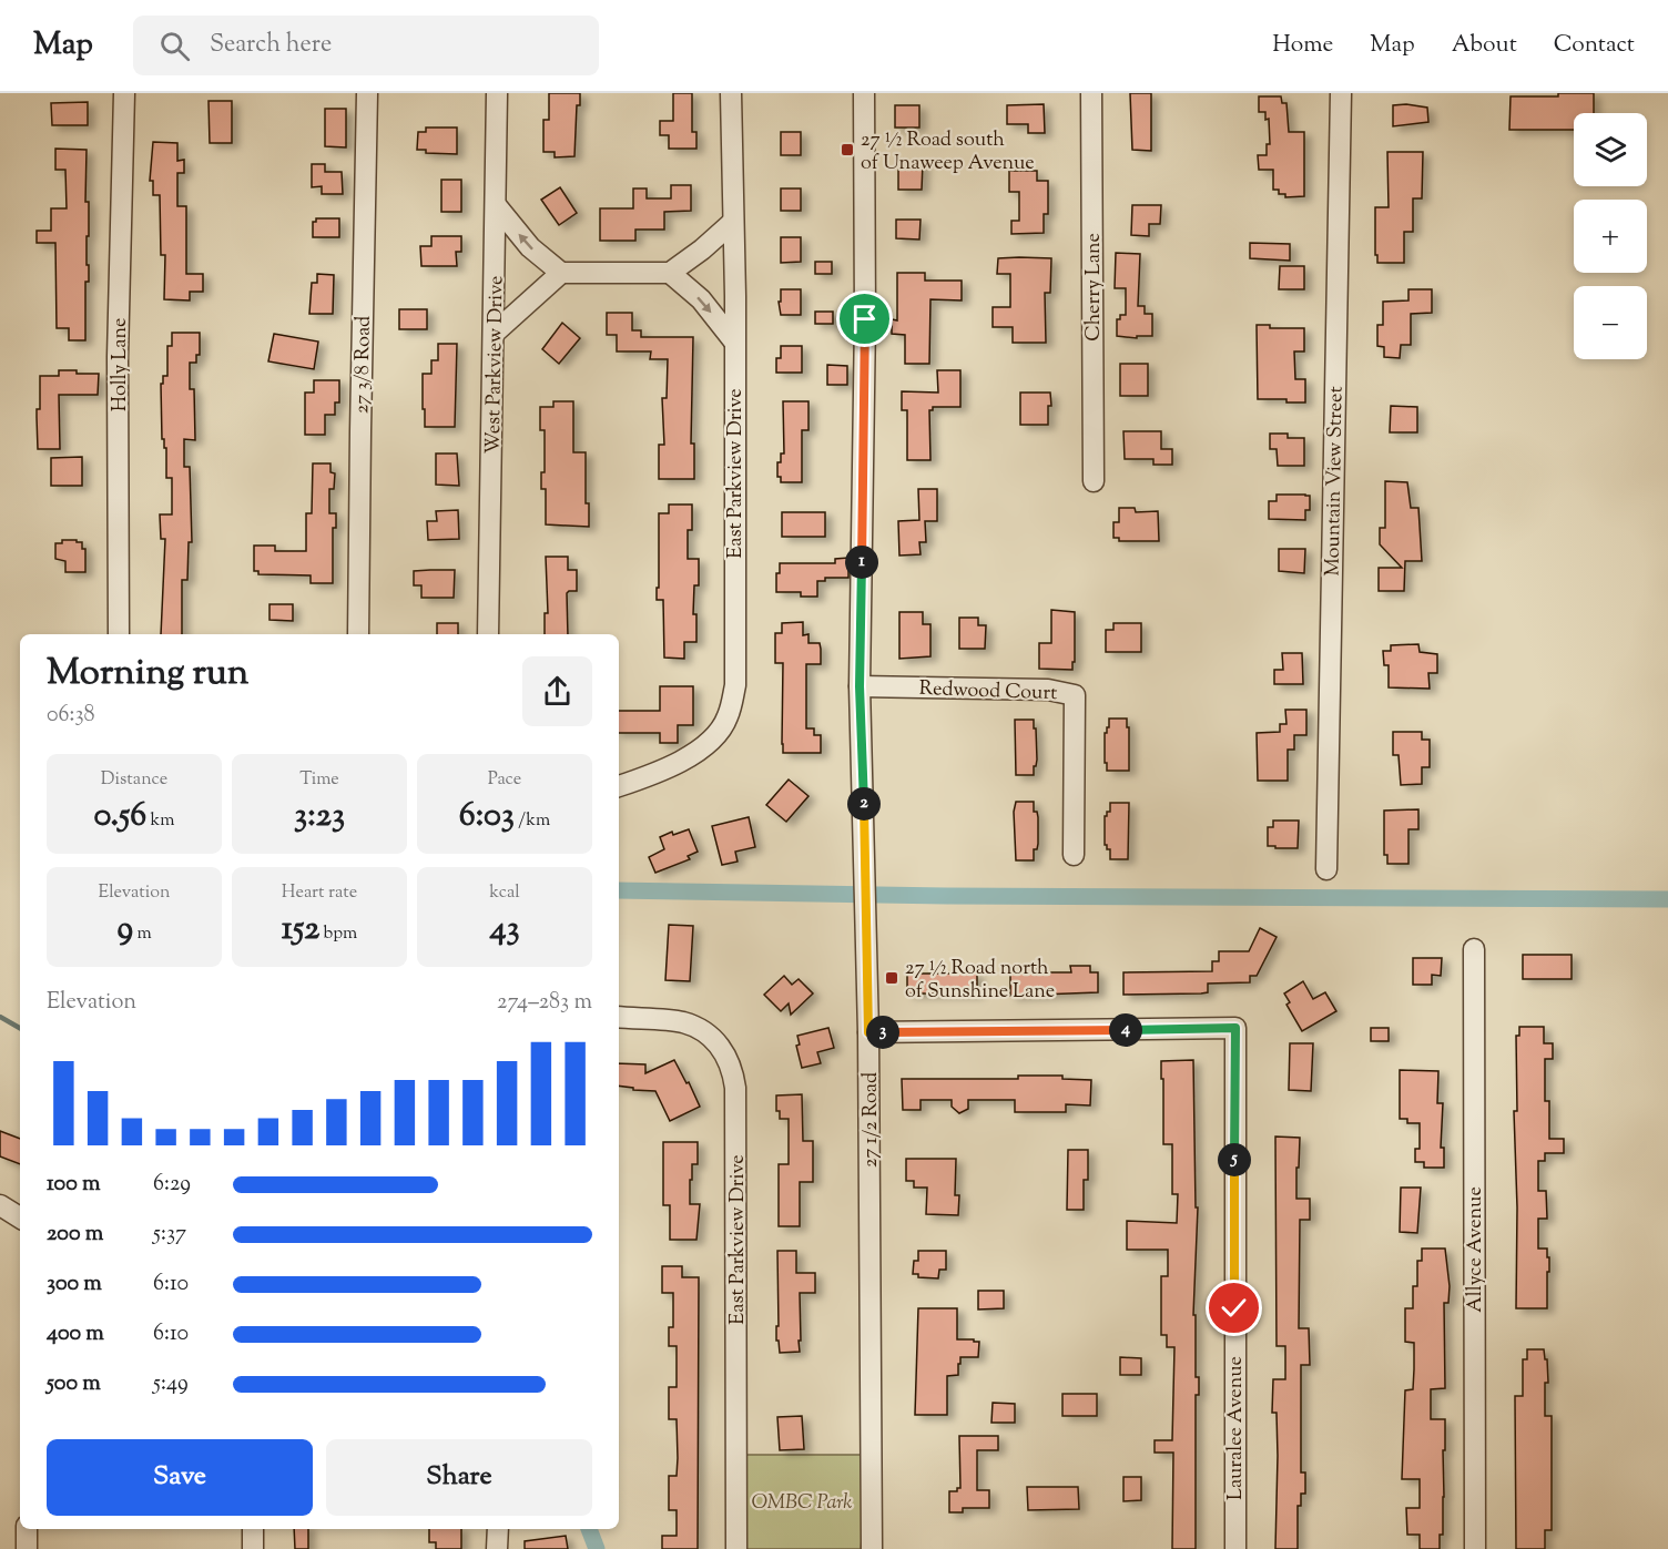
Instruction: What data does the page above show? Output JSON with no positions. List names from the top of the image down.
{
  "streets": {
    "street": [
      "Cherry Lane",
      "Holly Lane",
      "27 3/8 Road",
      "West Parkview Drive",
      "East Parkview Drive",
      "Mountain View Street",
      "Redwood Court",
      "27 1/2 Road",
      "Allyce Avenue",
      "Lauralee Avenue"
    ]
  },
  "crossings": [
    ["Redwood Court", "27 1/2 Road"],
    ["27 1/2 Road", "Lauralee Avenue"]
  ],
  "parks": ["OMBC Park"],
  "places": {
    "transit": ["27 ½ Road south of Unaweep Avenue", "27 ½ Road north of Sunshine Lane"]
  },
  "page": {
    "header": "Map",
    "search": "Search here",
    "nav": [
      "Home",
      "Map",
      "About",
      "Contact"
    ],
    "map_buttons": ["+", "−"],
    "pins": [
      "1",
      "2",
      "4",
      "3",
      "5"
    ],
    "heading": ["Morning run", "06:38"],
    "stats": [
      ["Distance", "0.56 km"],
      ["Time", "3:23"],
      ["Pace", "6:03 /km"],
      ["Elevation", "9 m"],
      ["Heart rate", "152 bpm"],
      ["kcal", "43"]
    ],
    "chart": ["Elevation", "274–283 m"],
    "list": [
      {
        "name": "100 m",
        "note": "6:29"
      },
      {
        "name": "200 m",
        "note": "5:37"
      },
      {
        "name": "300 m",
        "note": "6:10"
      },
      {
        "name": "400 m",
        "note": "6:10"
      },
      {
        "name": "500 m",
        "note": "5:49"
      }
    ],
    "buttons": ["Save", "Share"]
  }
}
